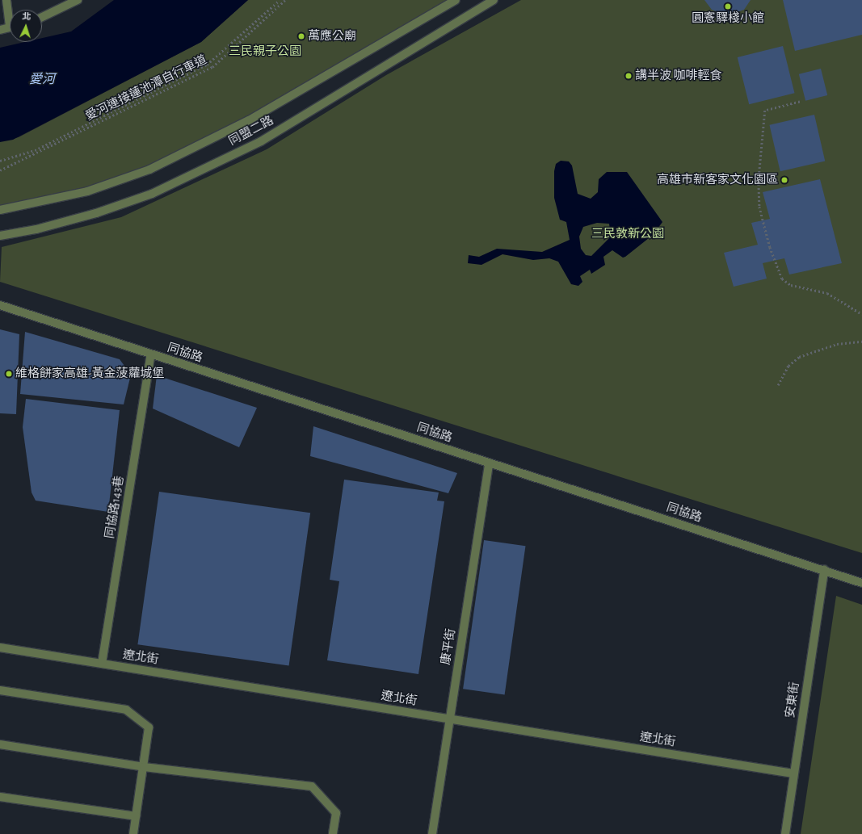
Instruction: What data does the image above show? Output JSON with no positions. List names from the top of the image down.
{
  "streets": {
    "street": [
      "同盟二路",
      "同協路",
      "同協路143巷",
      "康平街",
      "遼北街",
      "安東街"
    ],
    "path": ["愛河連接蓮池潭自行車道"]
  },
  "crossings": [
    ["同協路", "同協路143巷"],
    ["同協路", "康平街"],
    ["同協路", "安東街"],
    ["同協路143巷", "遼北街"],
    ["康平街", "遼北街"],
    ["遼北街", "安東街"]
  ],
  "water": ["愛河"],
  "parks": ["三民親子公園", "三民敦新公園"],
  "places": [
    "圓愙驛棧小館",
    "萬應公廟",
    "講半波 咖啡輕食",
    "高雄市新客家文化園區",
    "維格餅家高雄-黃金菠蘿城堡"
  ],
  "north": "top"
}
